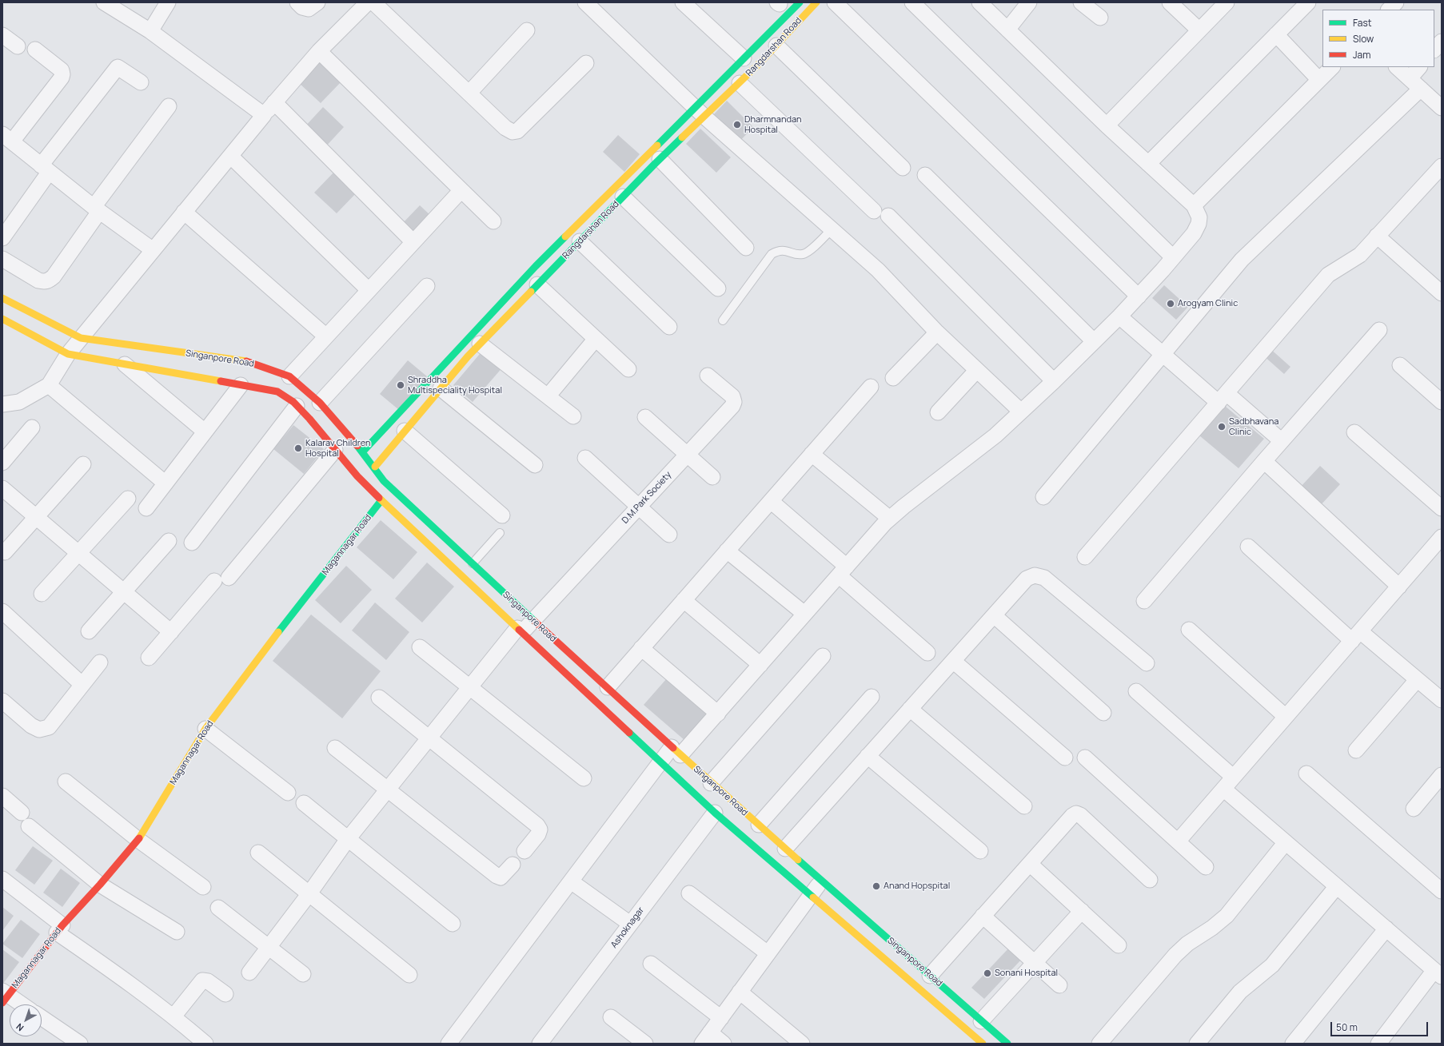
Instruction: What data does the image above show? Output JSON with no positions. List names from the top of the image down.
{
  "streets": {
    "main road": ["Rangdarshan Road", "Singanpore Road", "Magannagar Road"],
    "street": ["D.M.Park Society", "Ashoknagar"]
  },
  "crossings": [
    ["Rangdarshan Road", "Singanpore Road"],
    ["Singanpore Road", "D.M.Park Society"],
    ["Singanpore Road", "Magannagar Road"],
    ["Singanpore Road", "Ashoknagar"]
  ],
  "places": [
    "Dharmnandan Hospital",
    "Arogyam Clinic",
    "Shraddha Multispeciality Hospital",
    "Sadbhavana Clinic",
    "Kalarav Children Hospital",
    "Anand Hopspital",
    "Sonani Hospital"
  ],
  "legend": ["Fast", "Slow", "Jam"],
  "scale_bar": "50 m",
  "north": "bottom left"
}
